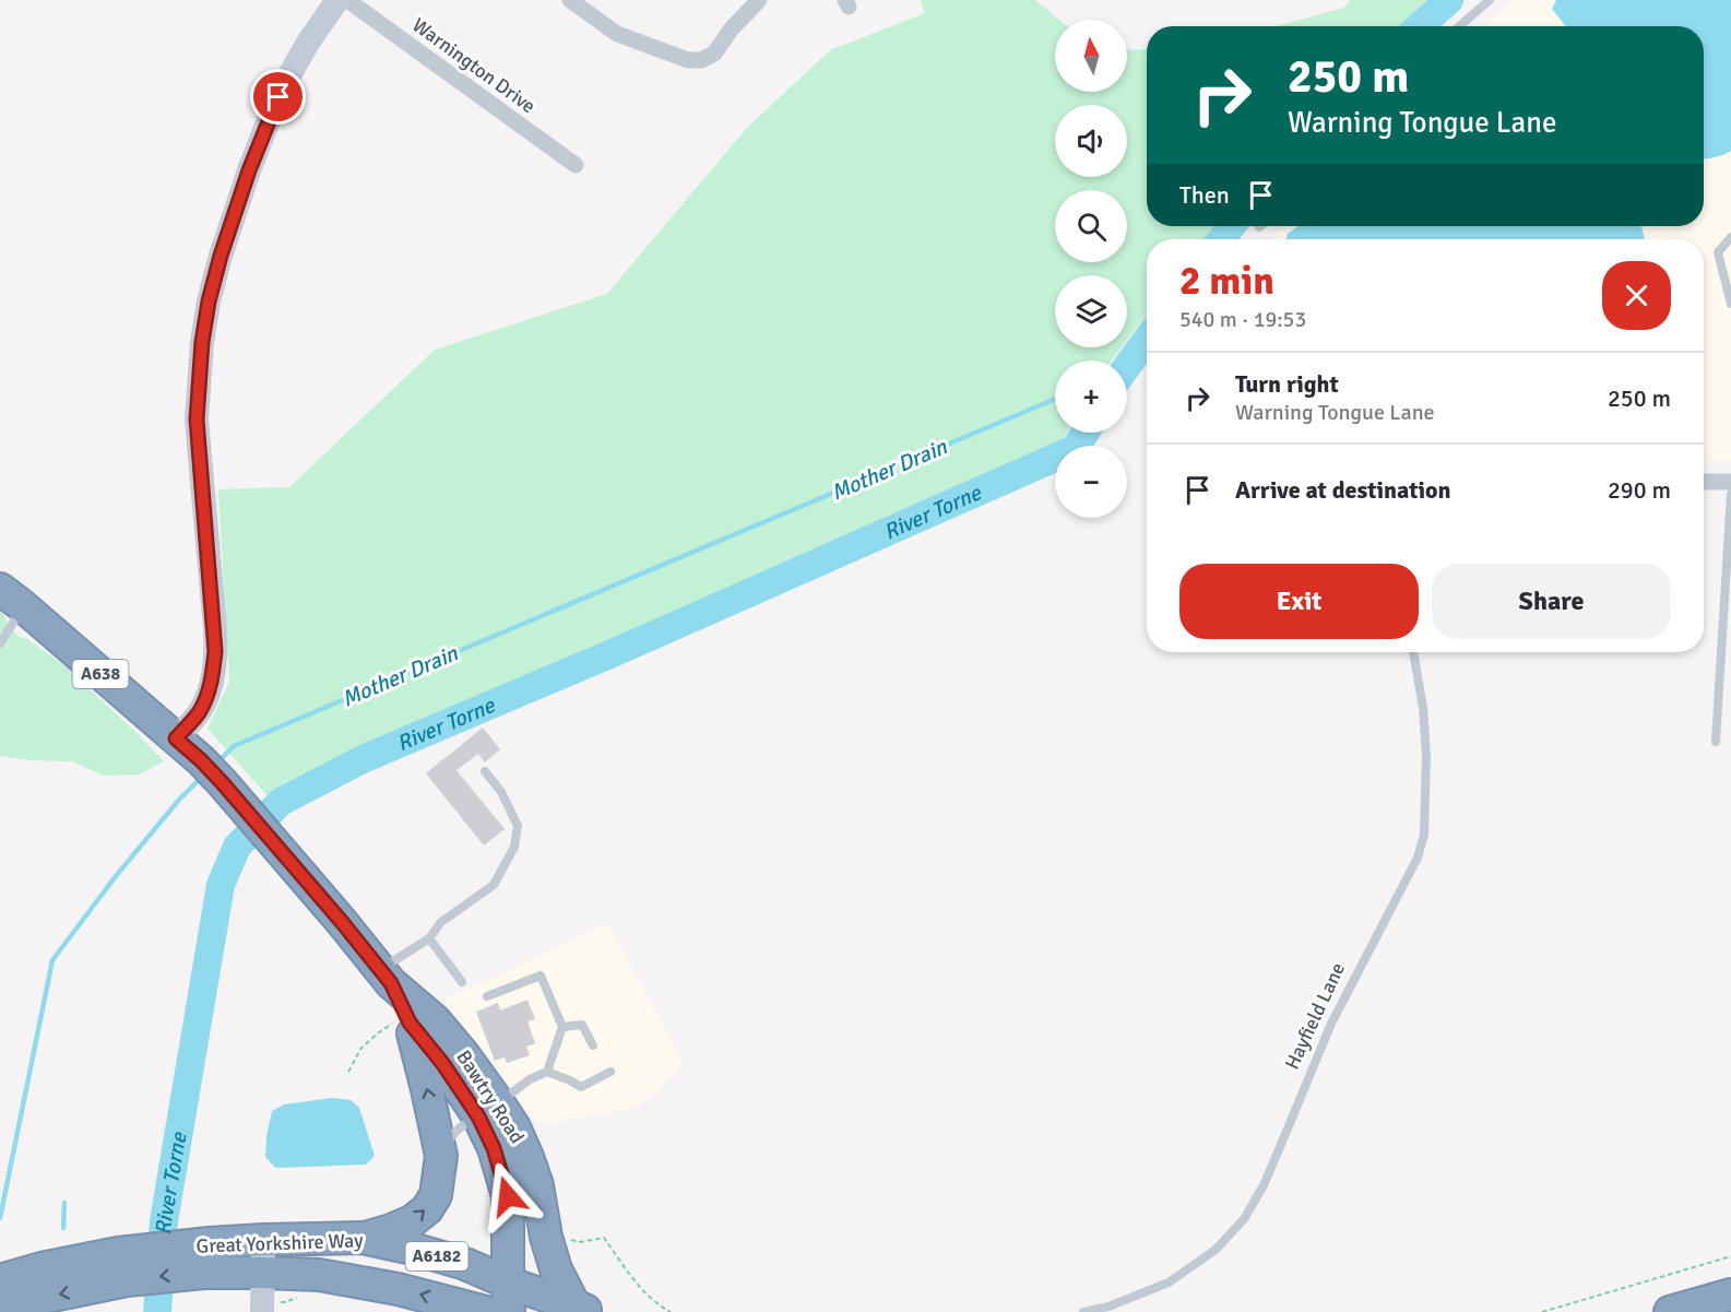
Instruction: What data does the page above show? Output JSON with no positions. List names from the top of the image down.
{
  "streets": {
    "highway": [
      "A638",
      "Bawtry Road",
      "Great Yorkshire Way",
      "A6182"
    ],
    "street": ["Warnington Drive"],
    "lane": ["Hayfield Lane"]
  },
  "crossings": [
    ["Bawtry Road", "Great Yorkshire Way"]
  ],
  "water": ["Mother Drain", "River Torne"],
  "north": "top",
  "page": {
    "map_buttons": ["+", "−"],
    "turn": ["250 m", "Warning Tongue Lane"],
    "then": "Then",
    "heading": ["2 min", "540 m · 19:53"],
    "list": [
      {
        "name": "Turn right",
        "note": "Warning Tongue Lane",
        "value": "250 m"
      },
      {
        "name": "Arrive at destination",
        "value": "290 m"
      }
    ],
    "buttons": ["Exit", "Share"]
  }
}
